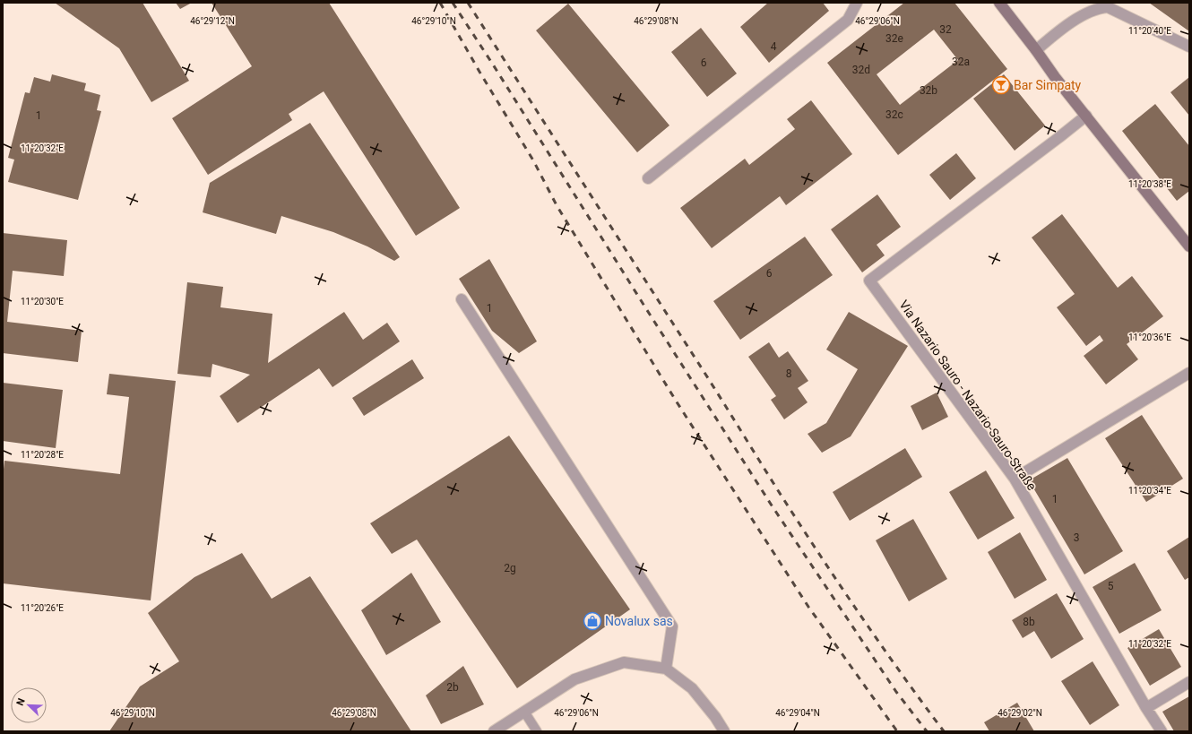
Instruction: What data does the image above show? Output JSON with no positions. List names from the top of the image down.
{
  "streets": {
    "street": ["Via Nazario Sauro - Nazario-Sauro-Straße"]
  },
  "places": {
    "bar": ["Bar Simpaty"],
    "shop": ["Novalux sas"]
  },
  "house_numbers": [
    "32",
    "32e",
    "4",
    "32a",
    "6",
    "32d",
    "32b",
    "32c",
    "1",
    "6",
    "1",
    "8",
    "1",
    "3",
    "2g",
    "5",
    "8b",
    "2b"
  ],
  "north": "top left",
  "coordinates": [
    "46°29'10\"N",
    "46°29'08\"N",
    "46°29'12\"N",
    "46°29'06\"N",
    "11°20'40\"E",
    "11°20'32\"E",
    "11°20'38\"E",
    "11°20'30\"E",
    "11°20'36\"E",
    "11°20'28\"E",
    "11°20'34\"E",
    "11°20'26\"E",
    "46°29'04\"N",
    "46°29'02\"N"
  ]
}
